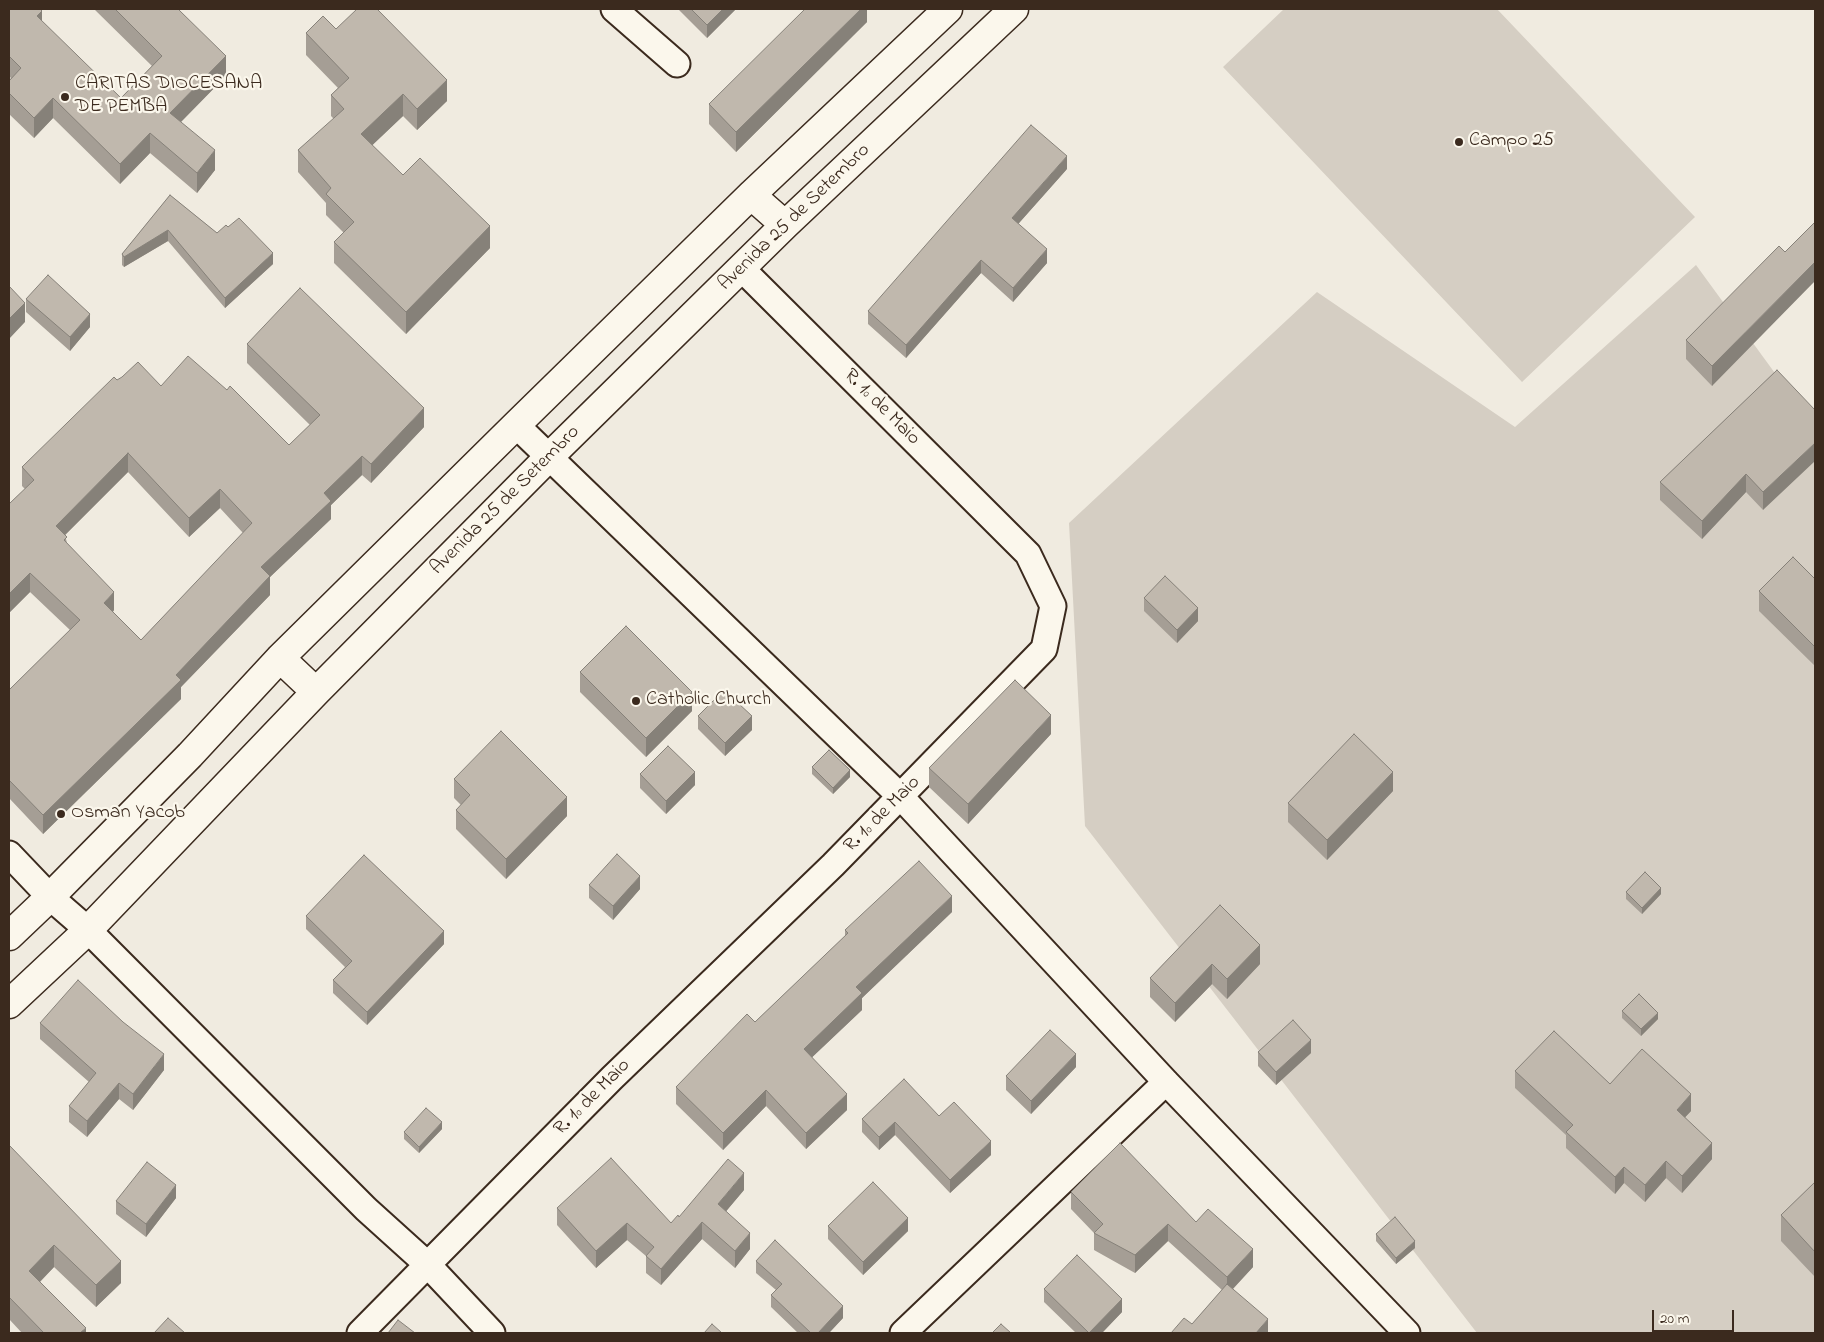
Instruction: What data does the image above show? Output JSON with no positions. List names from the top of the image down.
{
  "streets": {
    "highway": ["Avenida 25 de Setembro"],
    "street": ["R. 1º de Maio"]
  },
  "crossings": [
    ["Avenida 25 de Setembro", "R. 1º de Maio"]
  ],
  "places": [
    "CARITAS DIOCESANA DE PEMBA",
    "Campo 25",
    "Catholic Church",
    "Osman Yacob"
  ],
  "scale_bar": "20 m"
}
